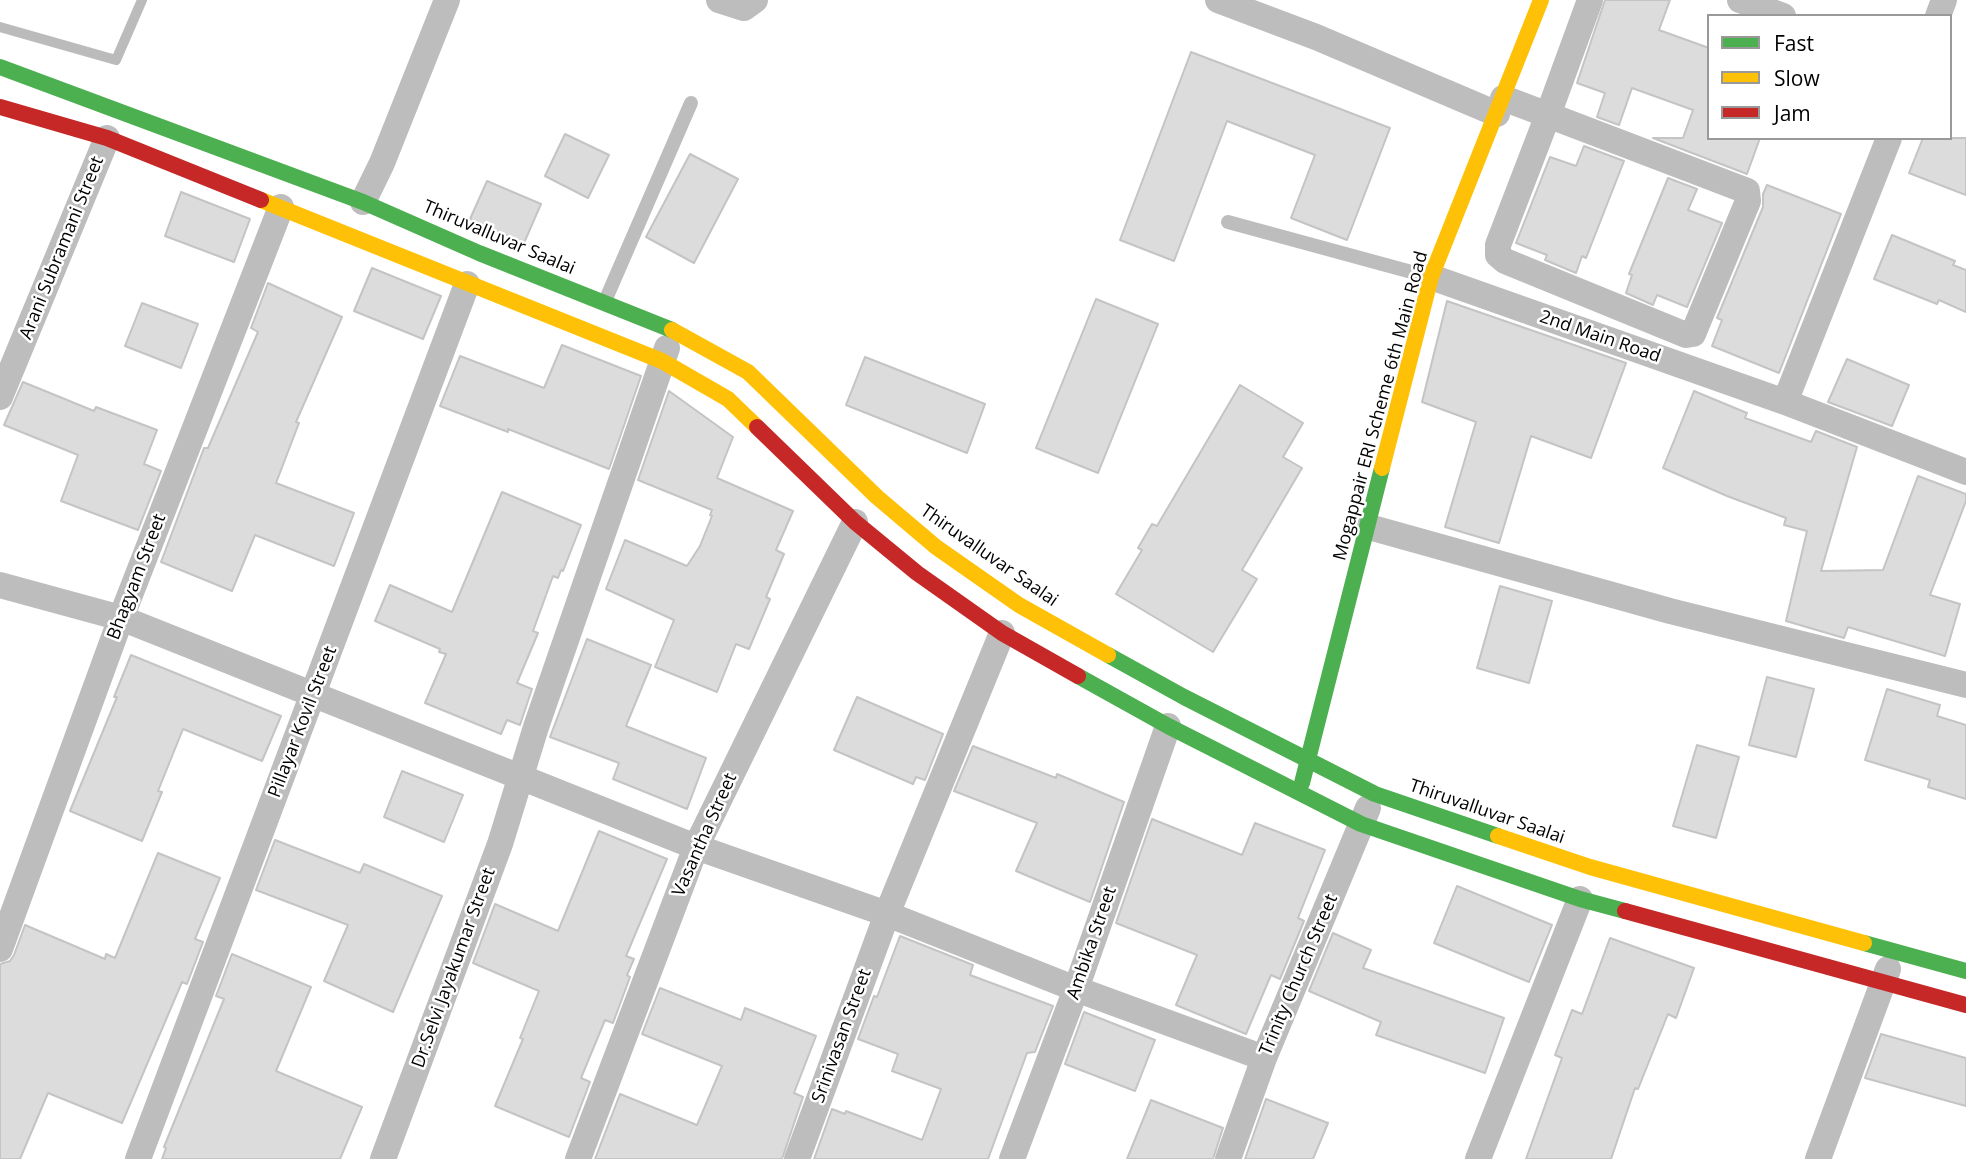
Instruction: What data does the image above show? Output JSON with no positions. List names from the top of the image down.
{
  "streets": {
    "main road": ["Thiruvalluvar Saalai", "Mogappair ERI Scheme 6th Main Road"],
    "street": [
      "Arani Subramani Street",
      "2nd Main Road",
      "Bhagyam Street",
      "Pillayar Kovil Street",
      "Vasantha Street",
      "Ambika Street",
      "Dr.Selvi Jayakumar Street",
      "Trinity Church Street",
      "Srinivasan Street"
    ]
  },
  "crossings": [
    ["Thiruvalluvar Saalai", "Mogappair ERI Scheme 6th Main Road"],
    ["Thiruvalluvar Saalai", "Dr.Selvi Jayakumar Street"],
    ["Thiruvalluvar Saalai", "Trinity Church Street"],
    ["2nd Main Road", "Mogappair ERI Scheme 6th Main Road"]
  ],
  "legend": ["Fast", "Slow", "Jam"]
}
